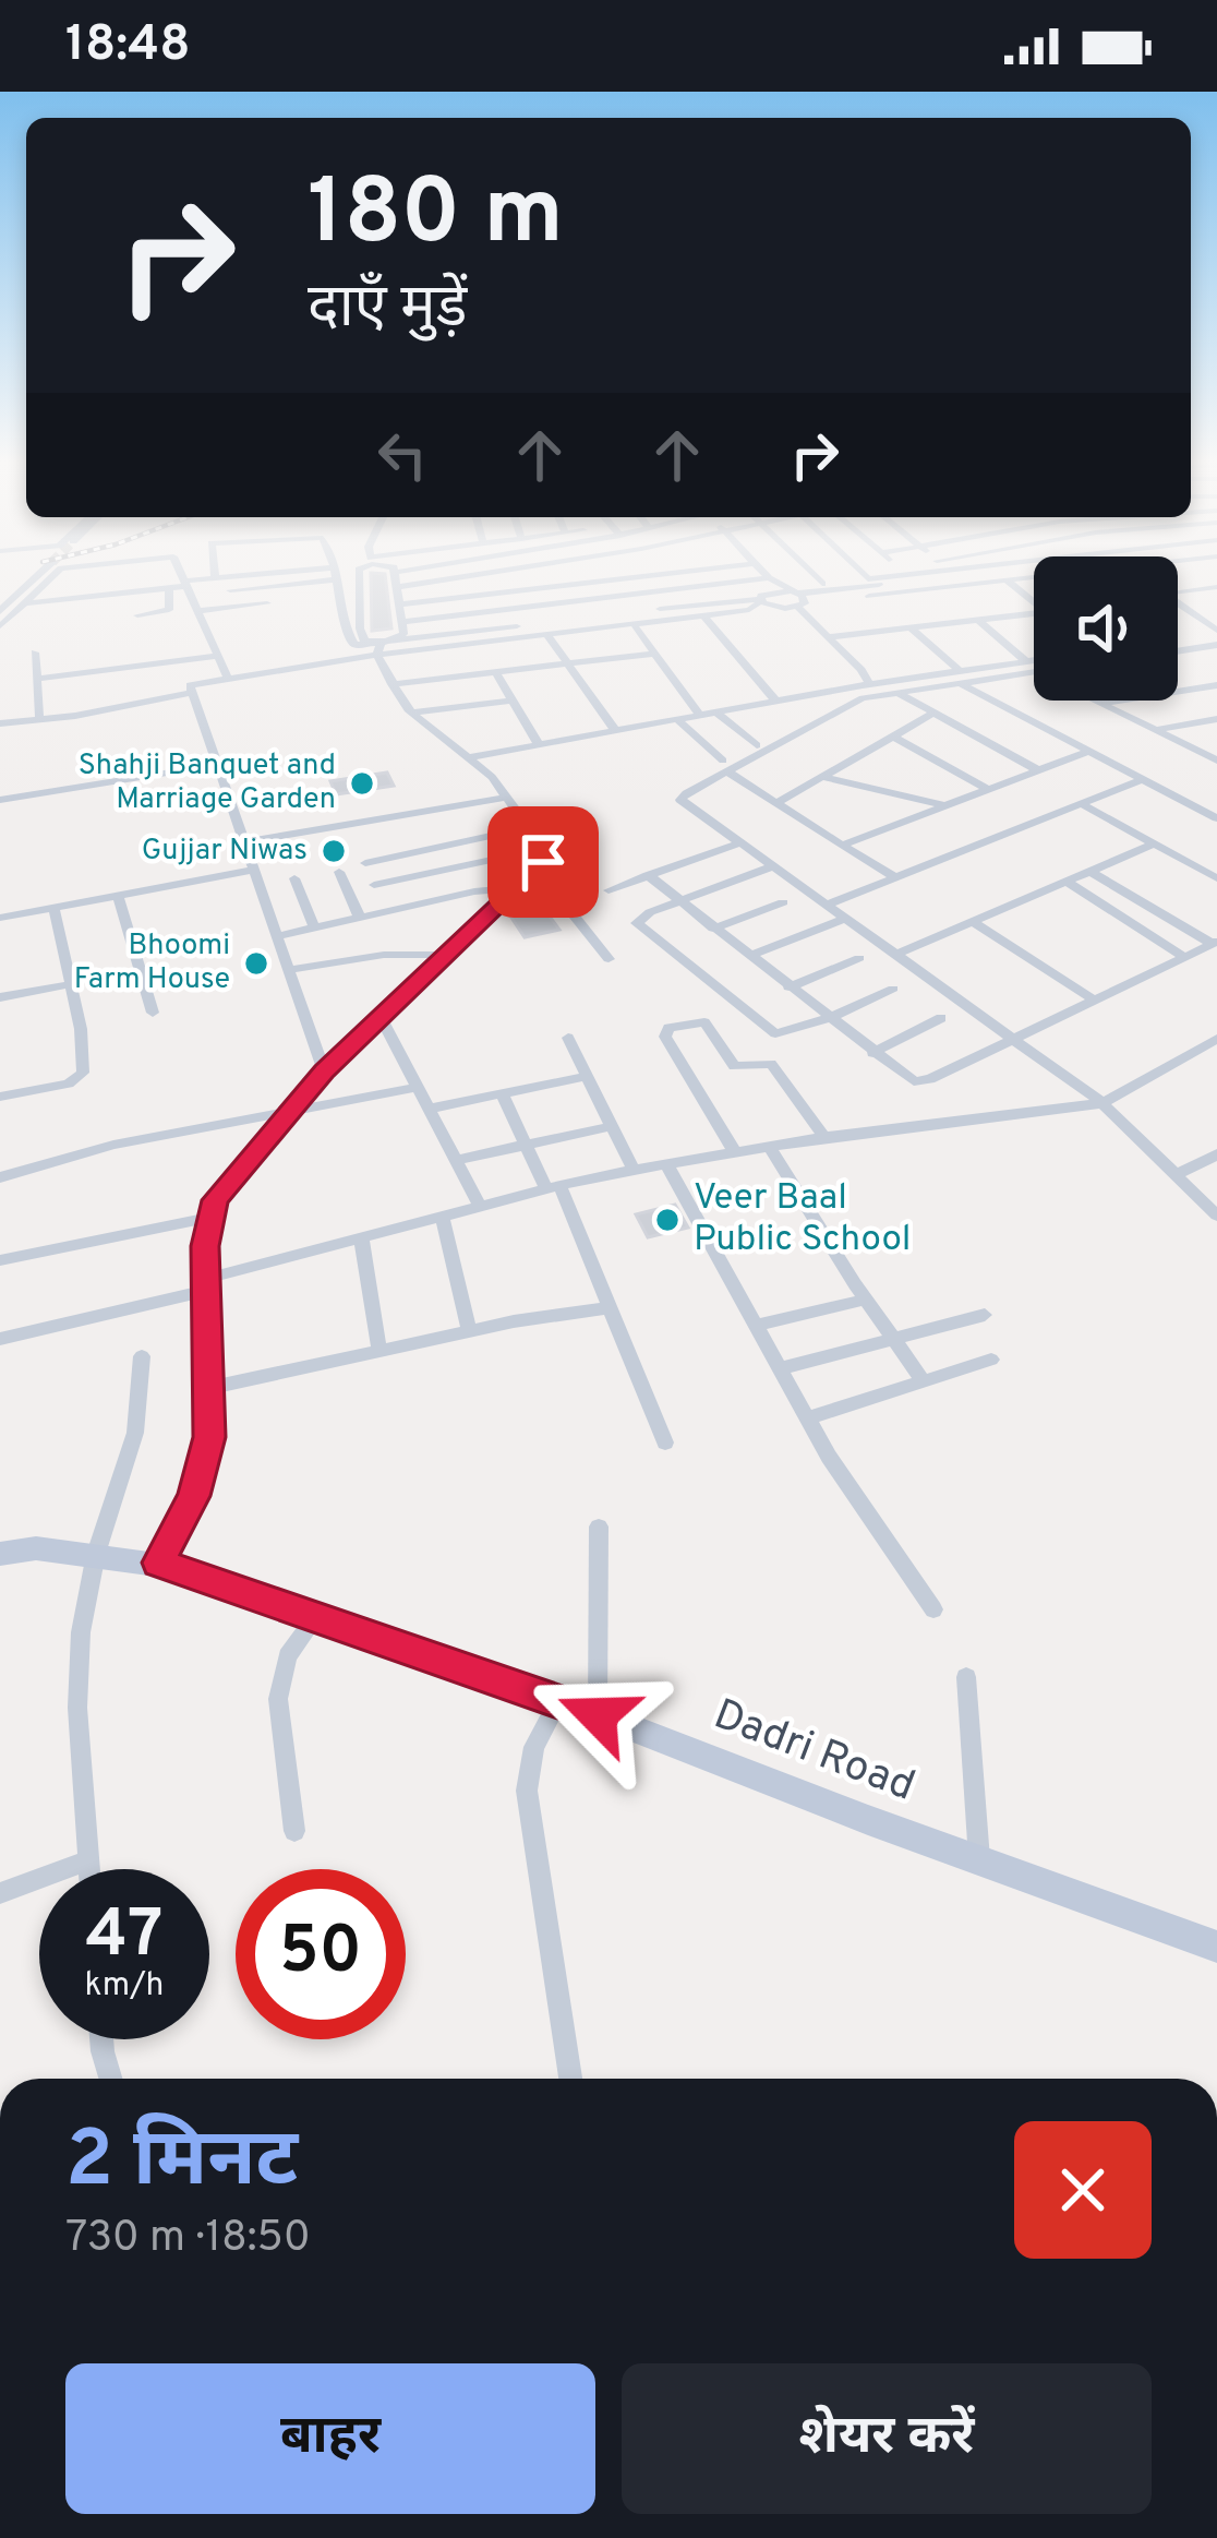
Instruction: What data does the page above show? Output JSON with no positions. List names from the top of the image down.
{
  "streets": {
    "main road": ["Dadri Road"]
  },
  "places": [
    "Shahji Banquet and Marriage Garden",
    "Gujjar Niwas",
    "Bhoomi Farm House",
    "Veer Baal Public School"
  ],
  "page": {
    "status": "18:48",
    "turn": ["180 m", "दाएँ मुड़ें"],
    "speed": "47 km/h",
    "limit": "50",
    "heading": ["2 मिनट", "730 m · 18:50"],
    "buttons": ["बाहर", "शेयर करें"]
  }
}
